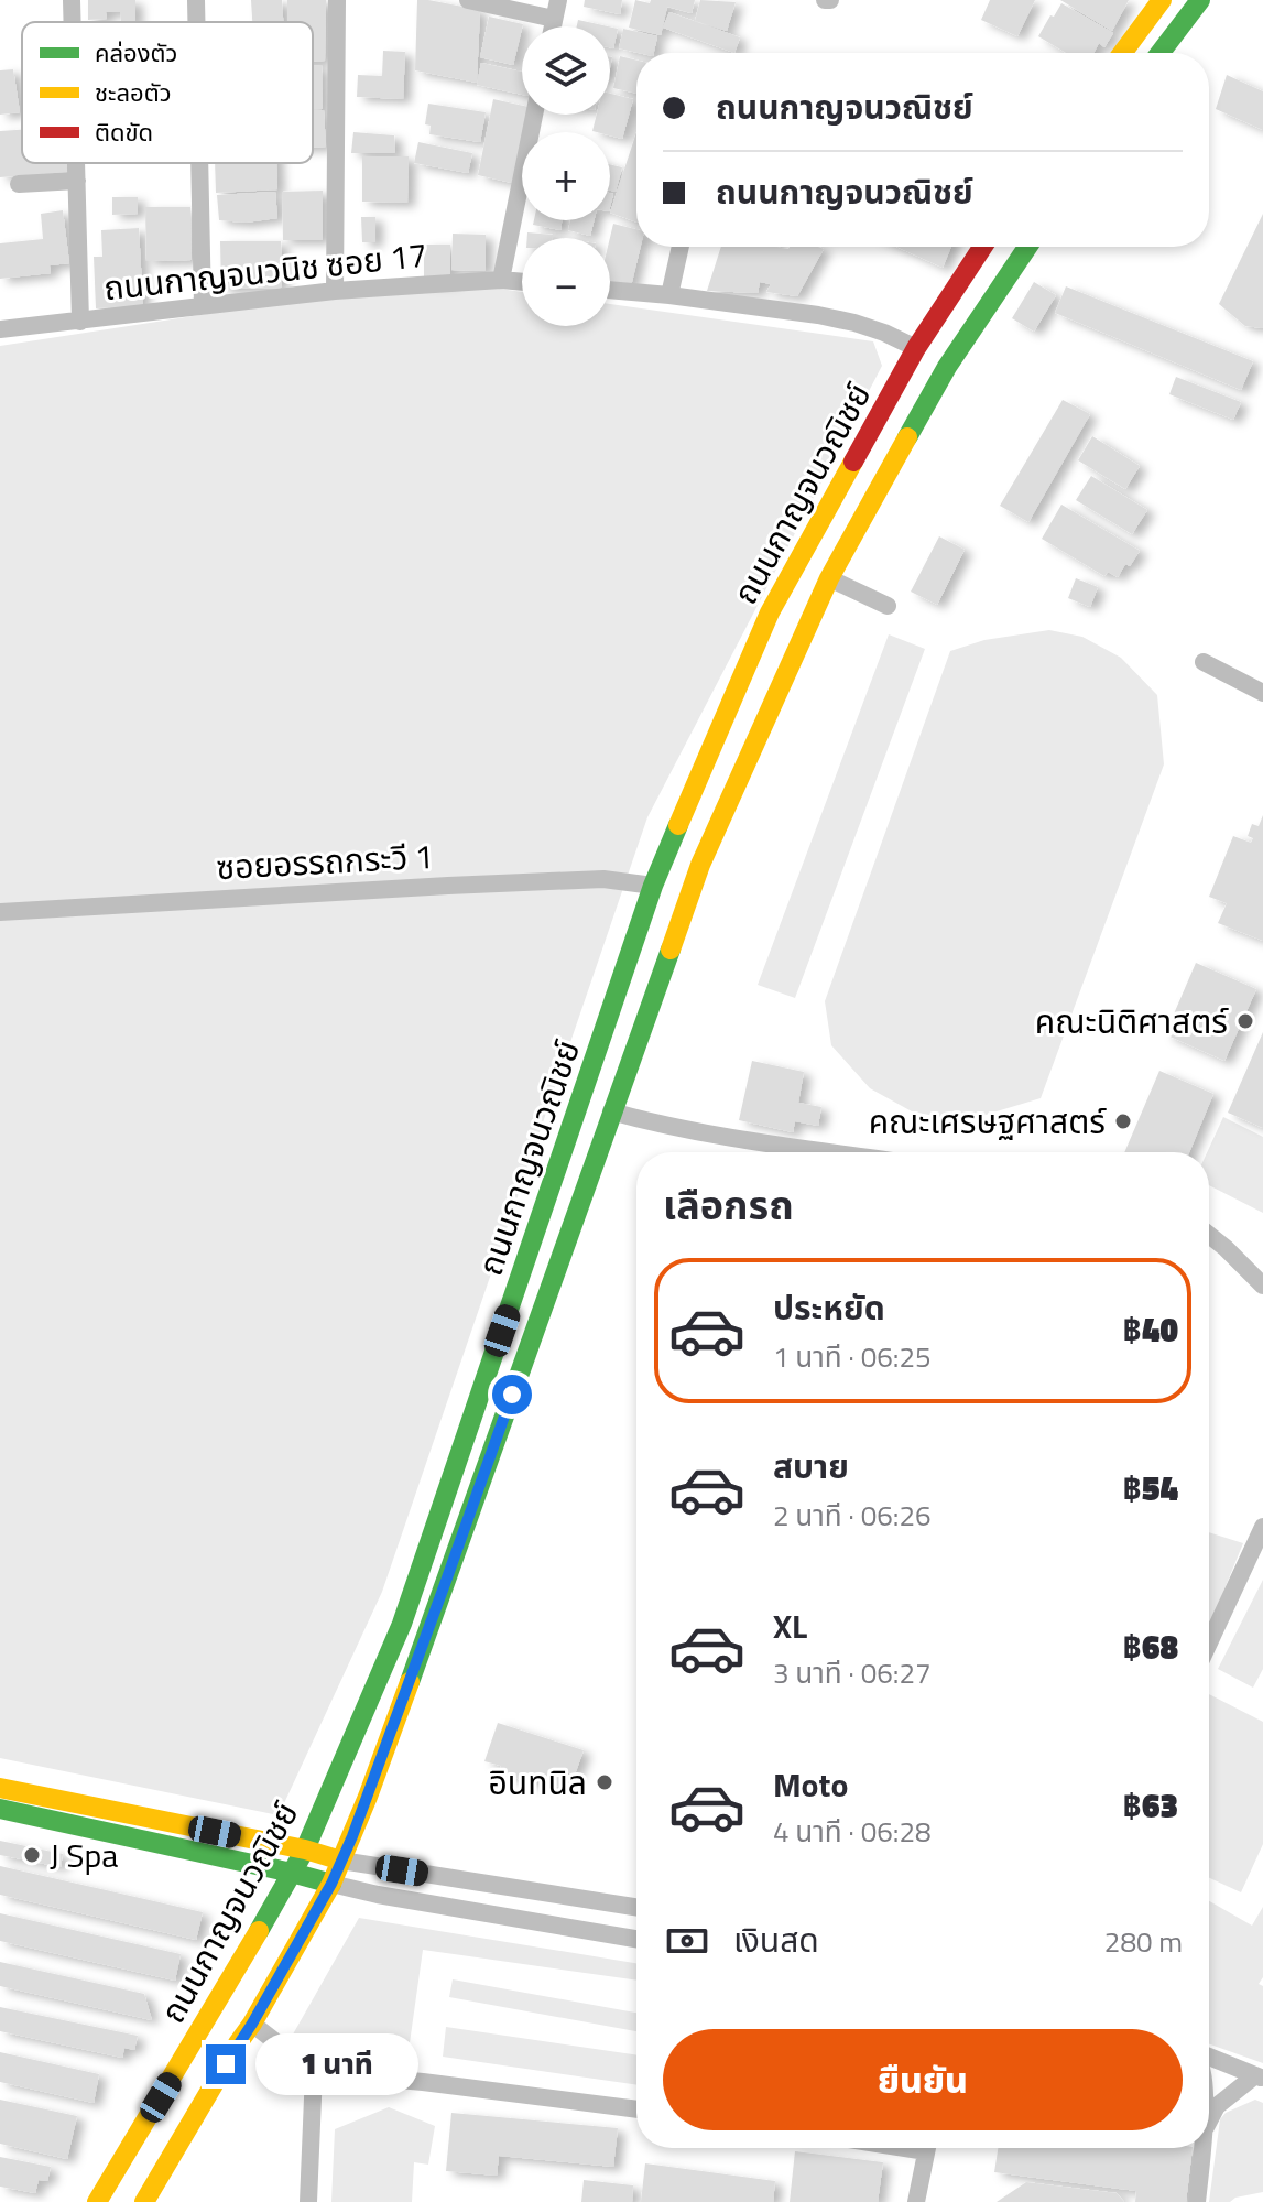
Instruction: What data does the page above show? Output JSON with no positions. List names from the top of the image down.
{
  "streets": {
    "main road": ["ถนนกาญจนวณิชย์"],
    "street": ["ถนนกาญจนวนิช ซอย 17", "ซอยอรรถกระวี 1"]
  },
  "crossings": [
    ["ถนนกาญจนวณิชย์", "ซอยอรรถกระวี 1"]
  ],
  "places": [
    "คณะนิติศาสตร์",
    "คณะเศรษฐศาสตร์",
    "อินทนิล",
    "J Spa"
  ],
  "legend": ["คล่องตัว", "ชะลอตัว", "ติดขัด"],
  "page": {
    "map_buttons": ["+", "−"],
    "banner": ["ถนนกาญจนวณิชย์", "ถนนกาญจนวณิชย์"],
    "heading": "เลือกรถ",
    "list": [
      {
        "name": "ประหยัด",
        "note": "1 นาที · 06:25",
        "value": "฿40"
      },
      {
        "name": "สบาย",
        "note": "2 นาที · 06:26",
        "value": "฿54"
      },
      {
        "name": "XL",
        "note": "3 นาที · 06:27",
        "value": "฿68"
      },
      {
        "name": "Moto",
        "note": "4 นาที · 06:28",
        "value": "฿63"
      }
    ],
    "pay": ["เงินสด", "280 m"],
    "buttons": "ยืนยัน",
    "bubble": "1 นาที"
  }
}
